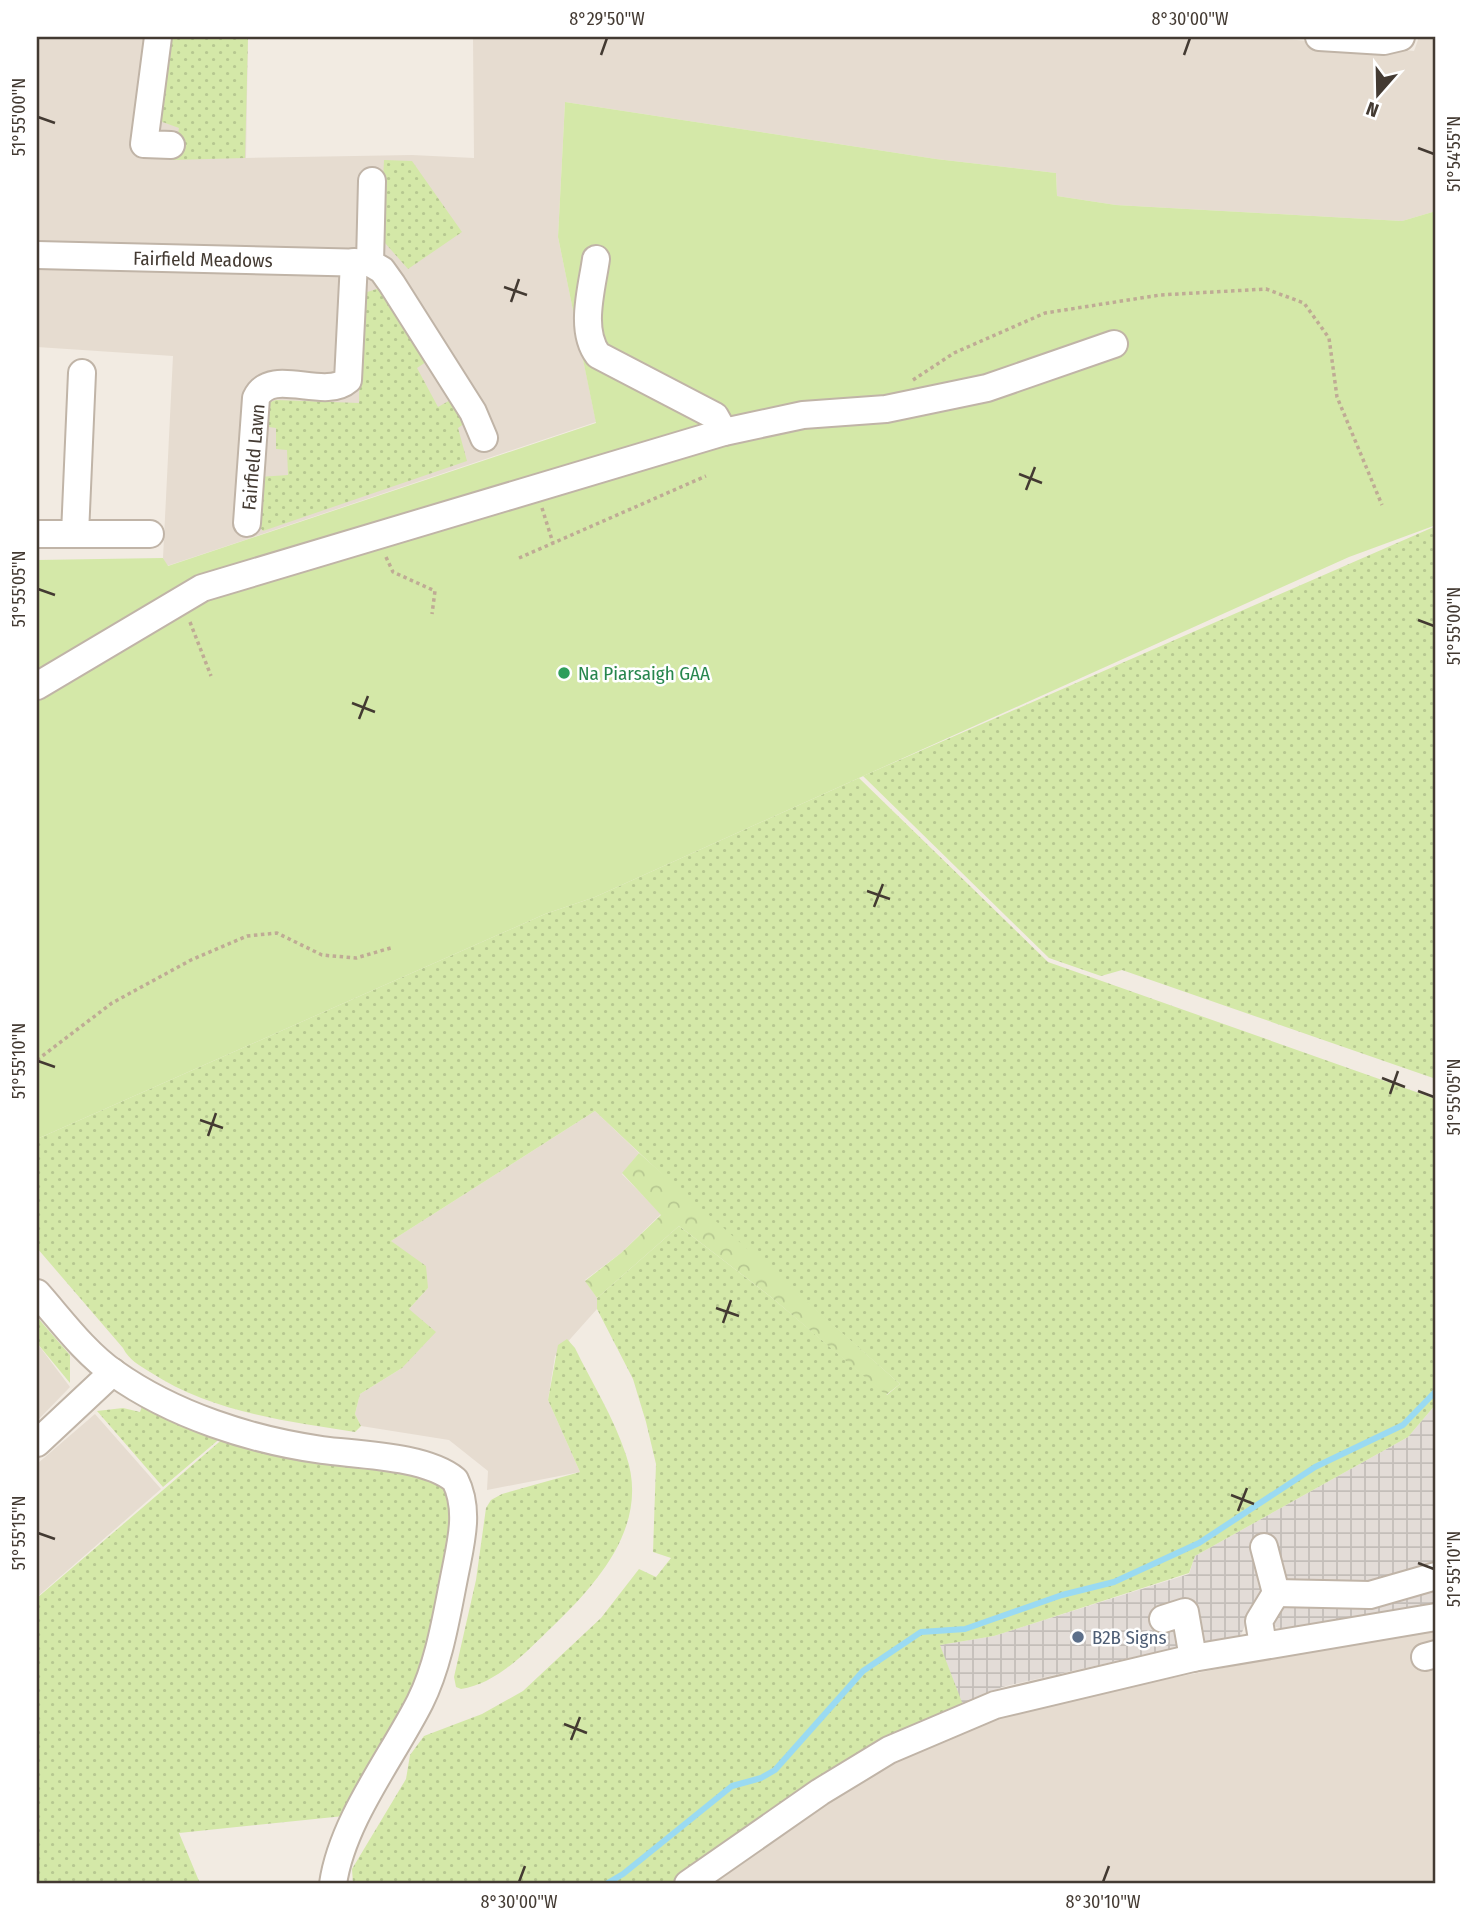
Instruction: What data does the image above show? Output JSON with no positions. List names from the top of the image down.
{
  "streets": {
    "street": ["Fairfield Meadows", "Fairfield Lawn"]
  },
  "crossings": [
    ["Fairfield Meadows", "Fairfield Lawn"]
  ],
  "places": ["Na Piarsaigh GAA", "B2B Signs"],
  "north": "bottom",
  "coordinates": [
    "8°29'50\"W",
    "8°30'00\"W",
    "51°55'00\"N",
    "51°54'55\"N",
    "51°55'05\"N",
    "51°55'10\"N",
    "51°55'15\"N",
    "8°30'10\"W"
  ]
}
